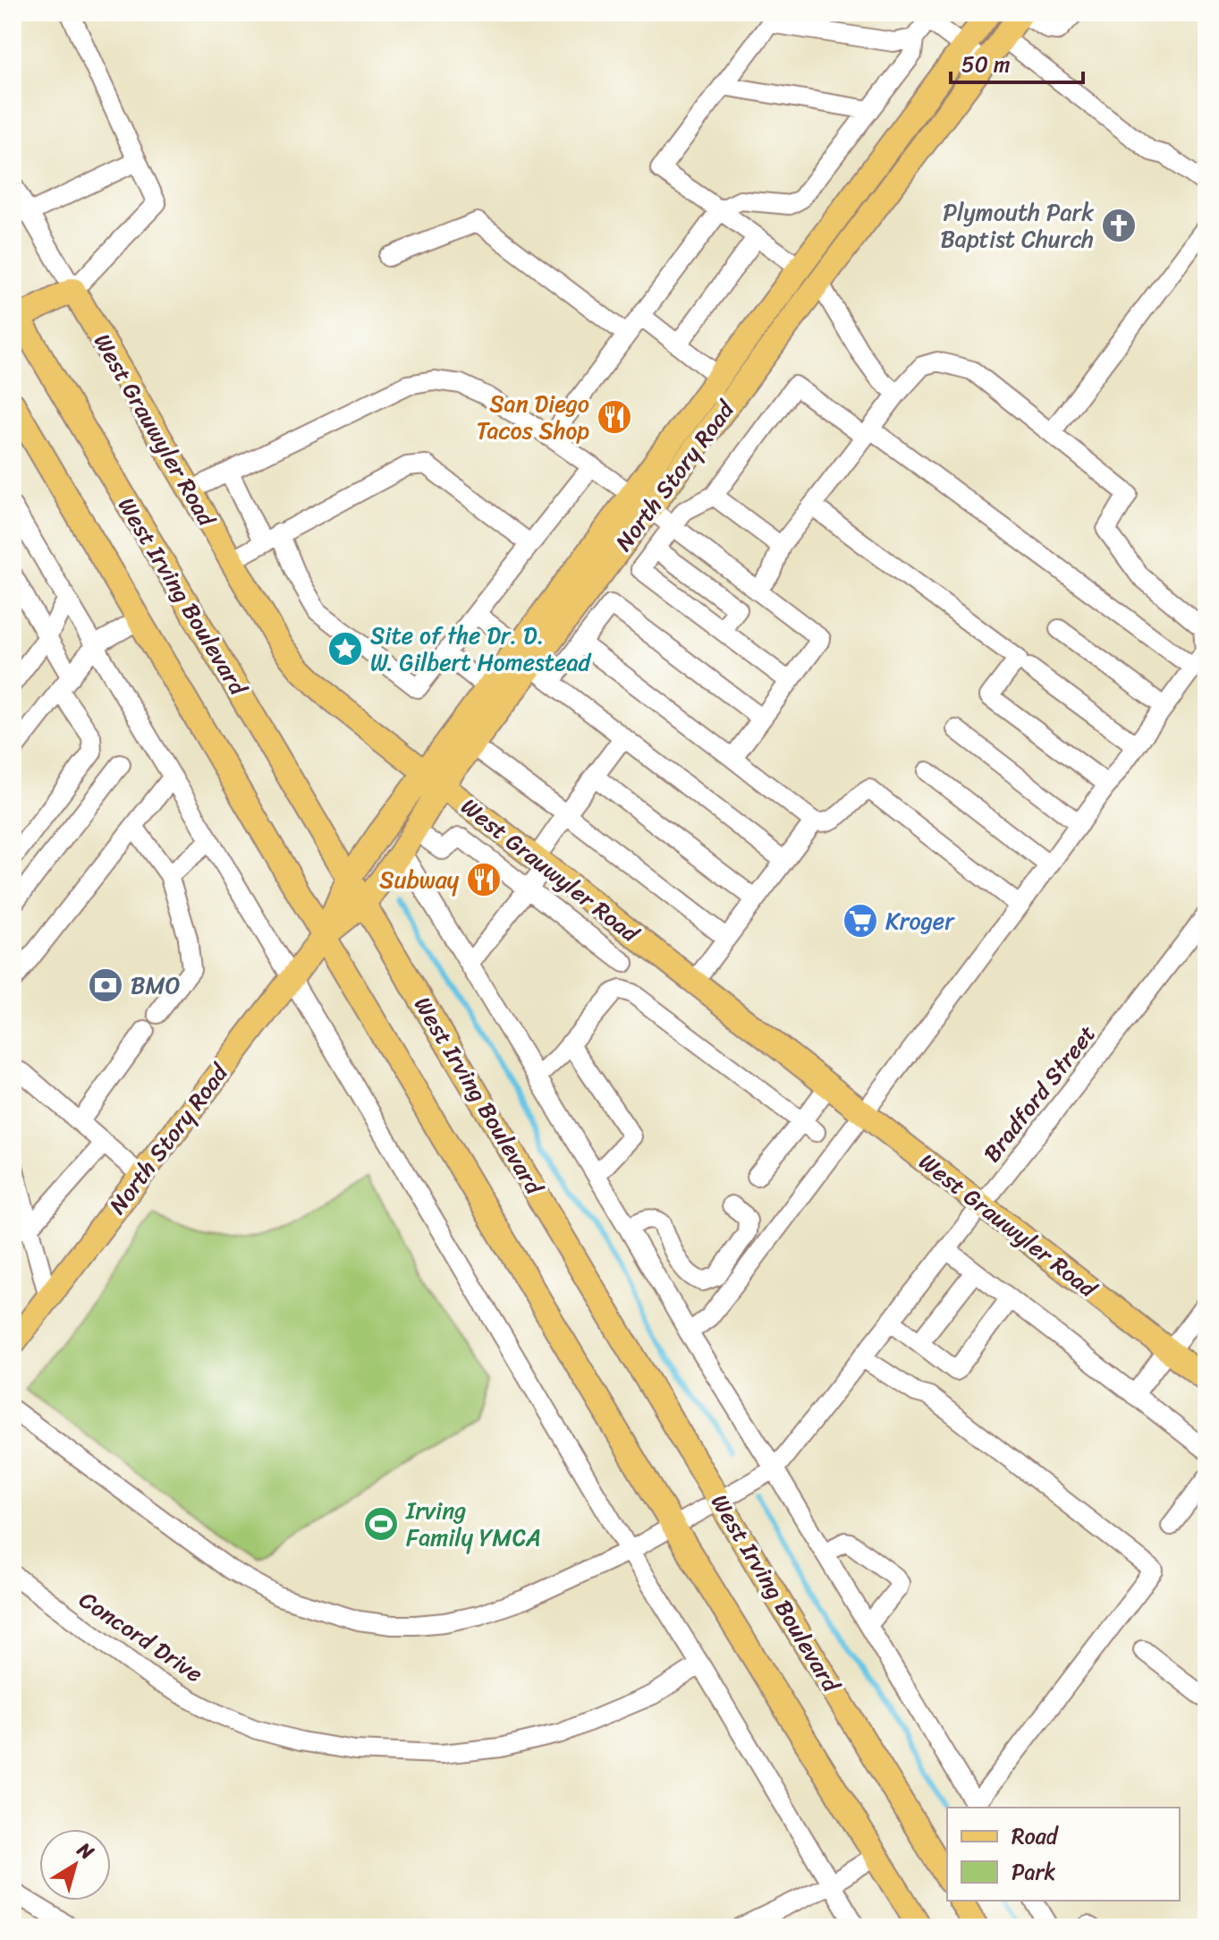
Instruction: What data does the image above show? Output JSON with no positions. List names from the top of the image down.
{
  "streets": {
    "main road": ["West Grauwyler Road", "North Story Road", "West Irving Boulevard"],
    "street": ["Bradford Street", "Concord Drive"]
  },
  "crossings": [
    ["West Grauwyler Road", "North Story Road"],
    ["West Grauwyler Road", "Bradford Street"],
    ["North Story Road", "West Irving Boulevard"]
  ],
  "places": {
    "church": ["Plymouth Park Baptist Church"],
    "restaurant": ["San Diego Tacos Shop", "Subway"],
    "place": ["Site of the Dr. D. W. Gilbert Homestead"],
    "supermarket": ["Kroger"],
    "bank": ["BMO"],
    "sports": ["Irving Family YMCA"]
  },
  "legend": ["Road", "Park"],
  "scale_bar": "50 m",
  "north": "top right"
}
